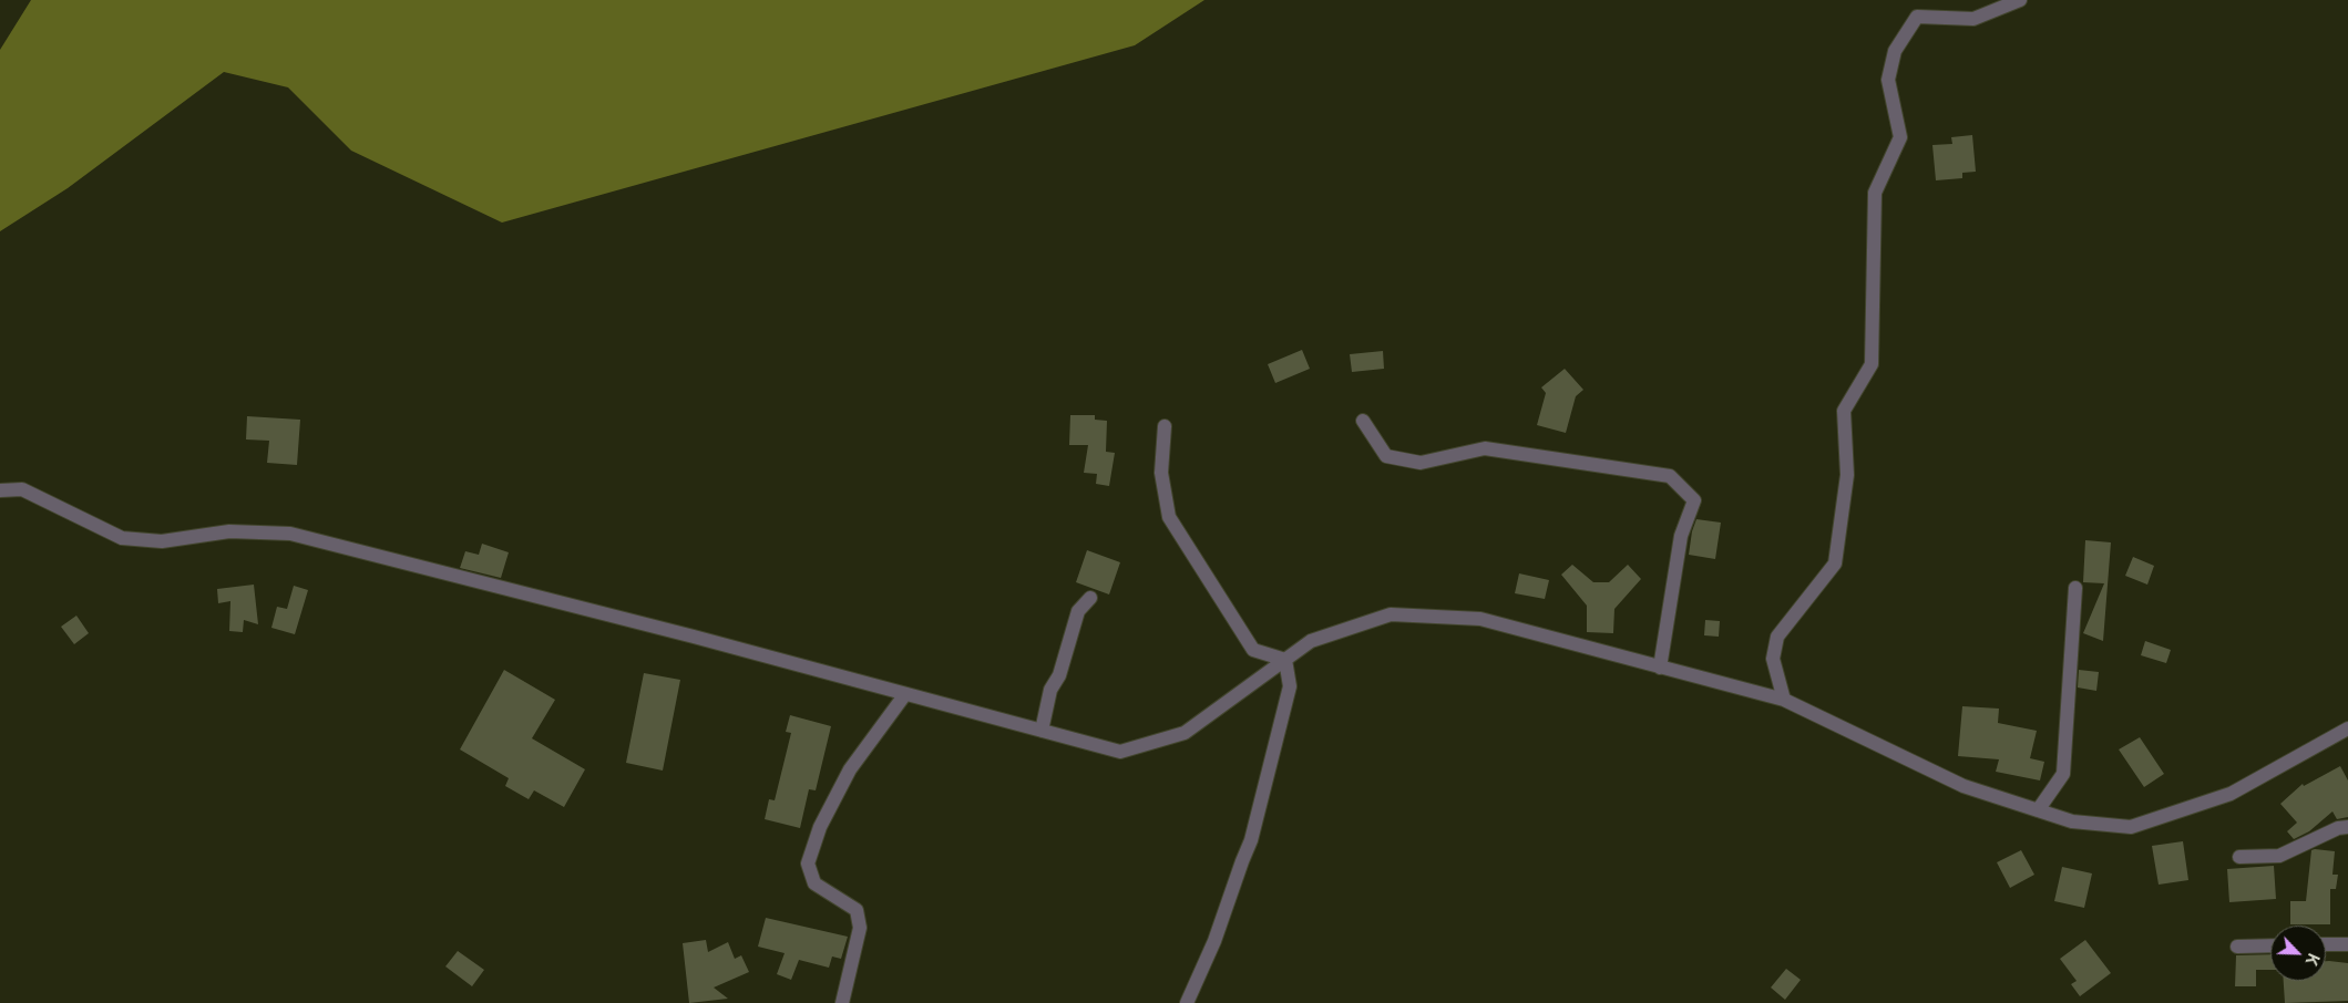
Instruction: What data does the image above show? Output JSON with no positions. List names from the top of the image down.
{
  "north": "bottom right"
}
